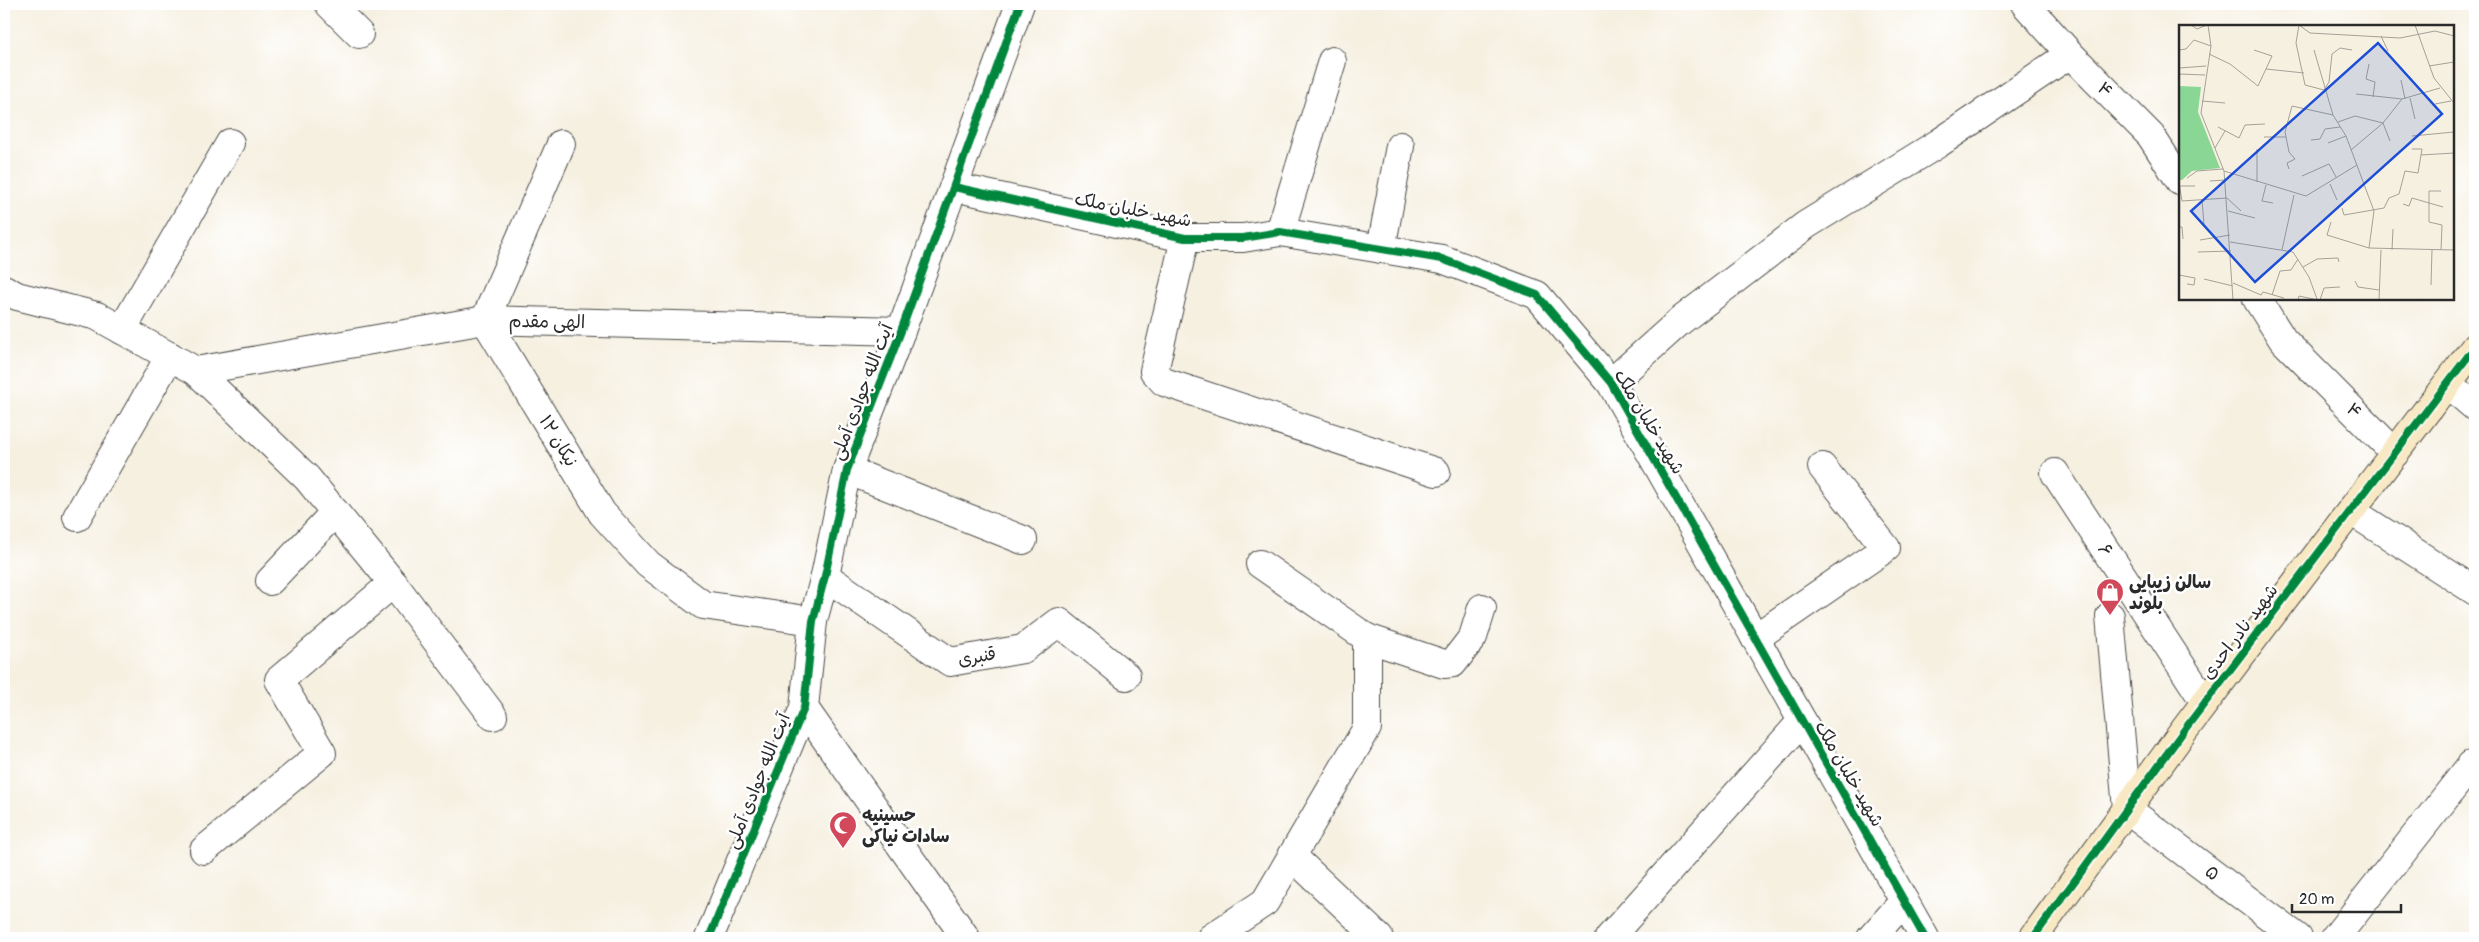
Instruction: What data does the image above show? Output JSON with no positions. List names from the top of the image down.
{
  "streets": {
    "street": [
      "۴",
      "شهید خلبان ملک",
      "الهی مقدم",
      "آیت الله جوادی آملی",
      "نیکان ۱۲",
      "۶",
      "شهید نادر احدی",
      "قنبری",
      "۵"
    ]
  },
  "crossings": [
    ["۴", "شهید نادر احدی"],
    ["شهید خلبان ملک", "آیت الله جوادی آملی"],
    ["الهی مقدم", "آیت الله جوادی آملی"],
    ["الهی مقدم", "نیکان ۱۲"],
    ["آیت الله جوادی آملی", "نیکان ۱۲"],
    ["آیت الله جوادی آملی", "قنبری"],
    ["۶", "شهید نادر احدی"],
    ["شهید نادر احدی", "۵"]
  ],
  "places": {
    "shop": ["سالن زیبایی بلوند"],
    "mosque": ["حسینیه سادات نیاکی"]
  },
  "scale_bar": "20 m"
}
